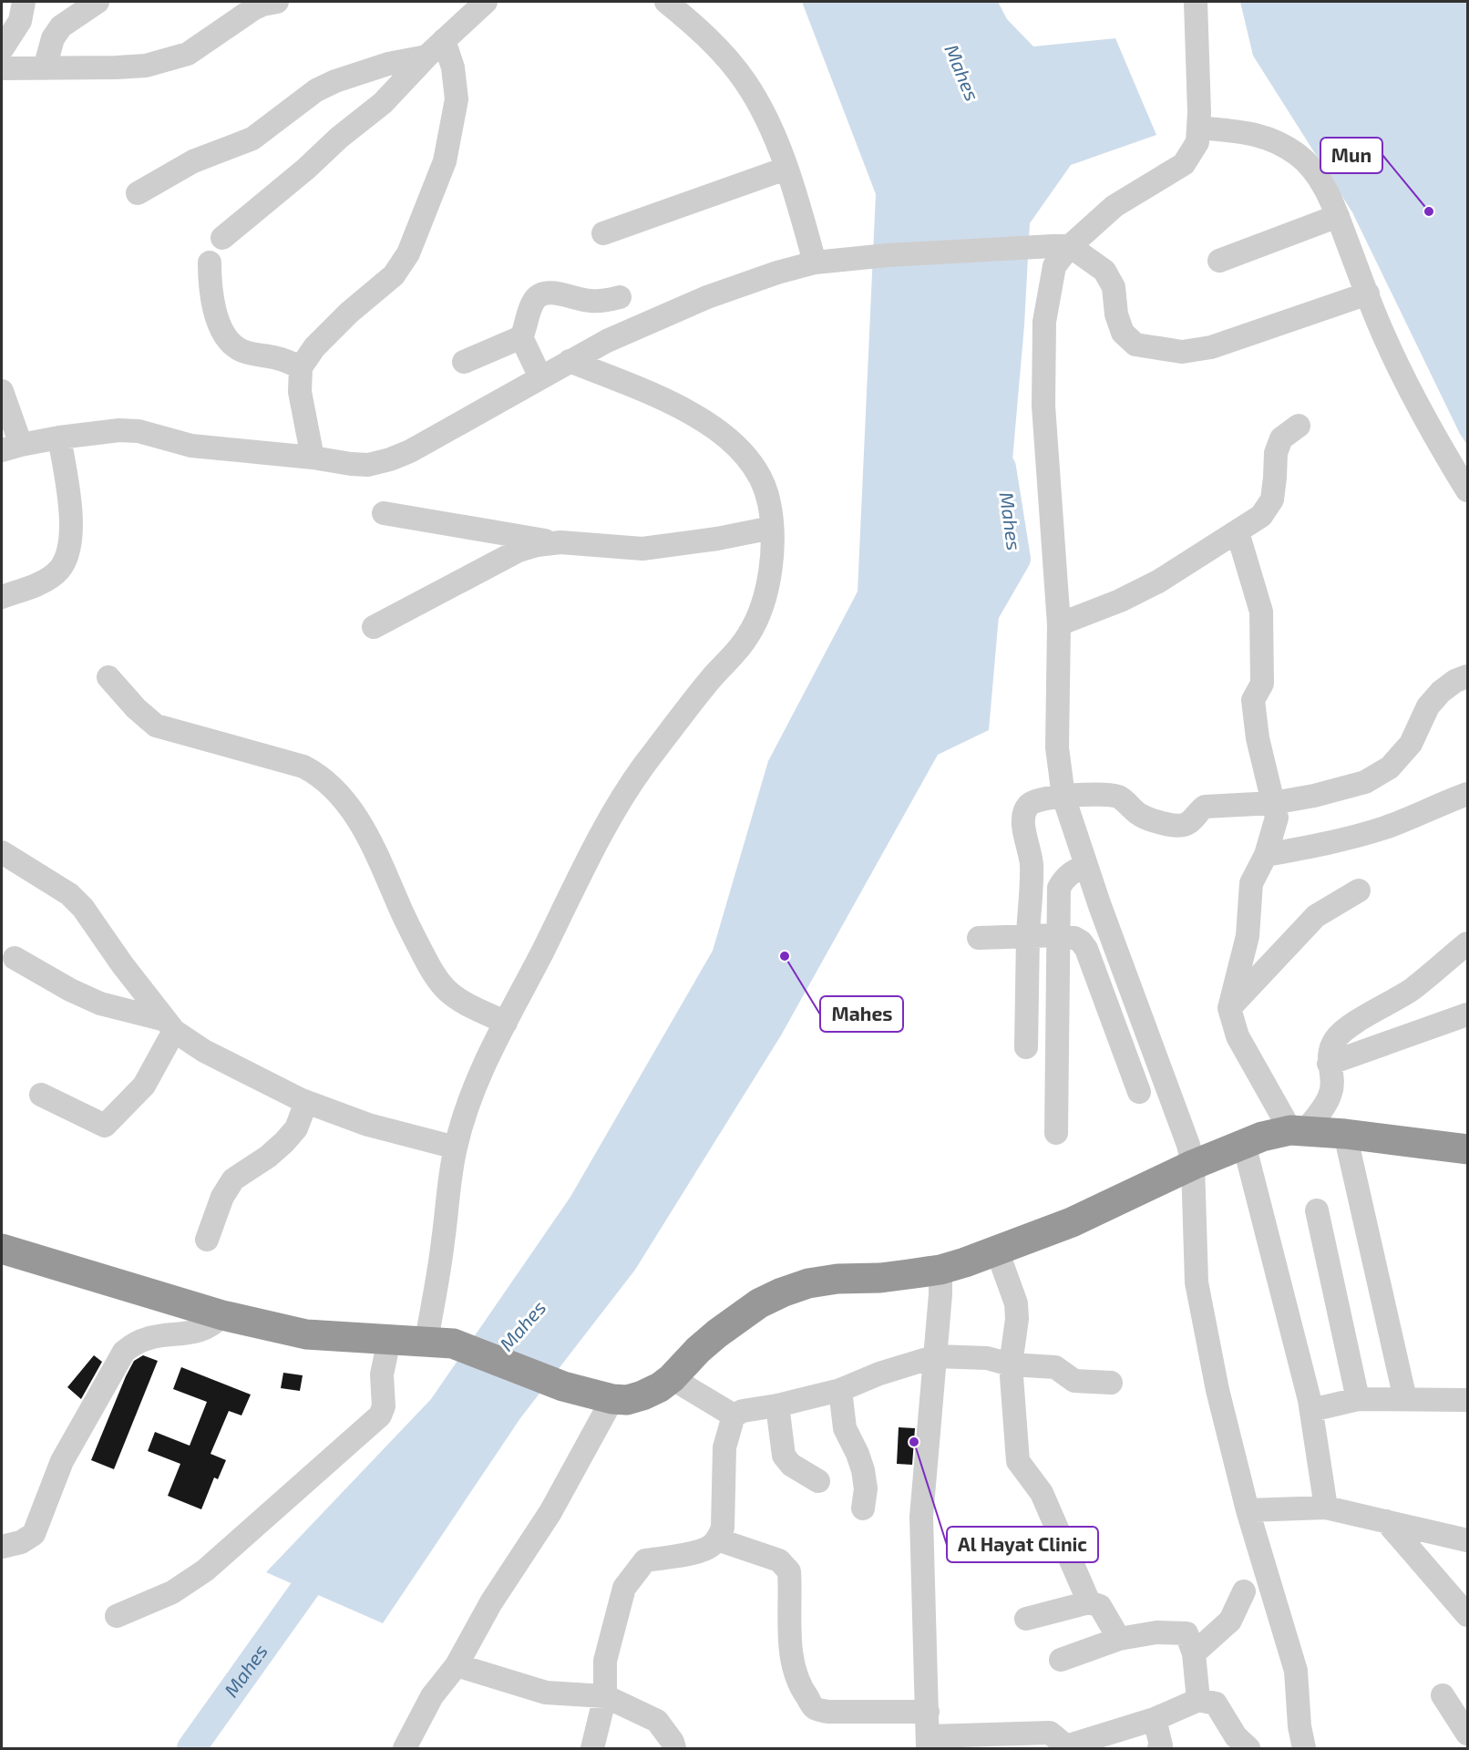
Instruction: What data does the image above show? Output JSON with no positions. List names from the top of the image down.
{
  "water": ["Mahes"],
  "places": ["Mun", "Mahes", "Al Hayat Clinic"]
}
